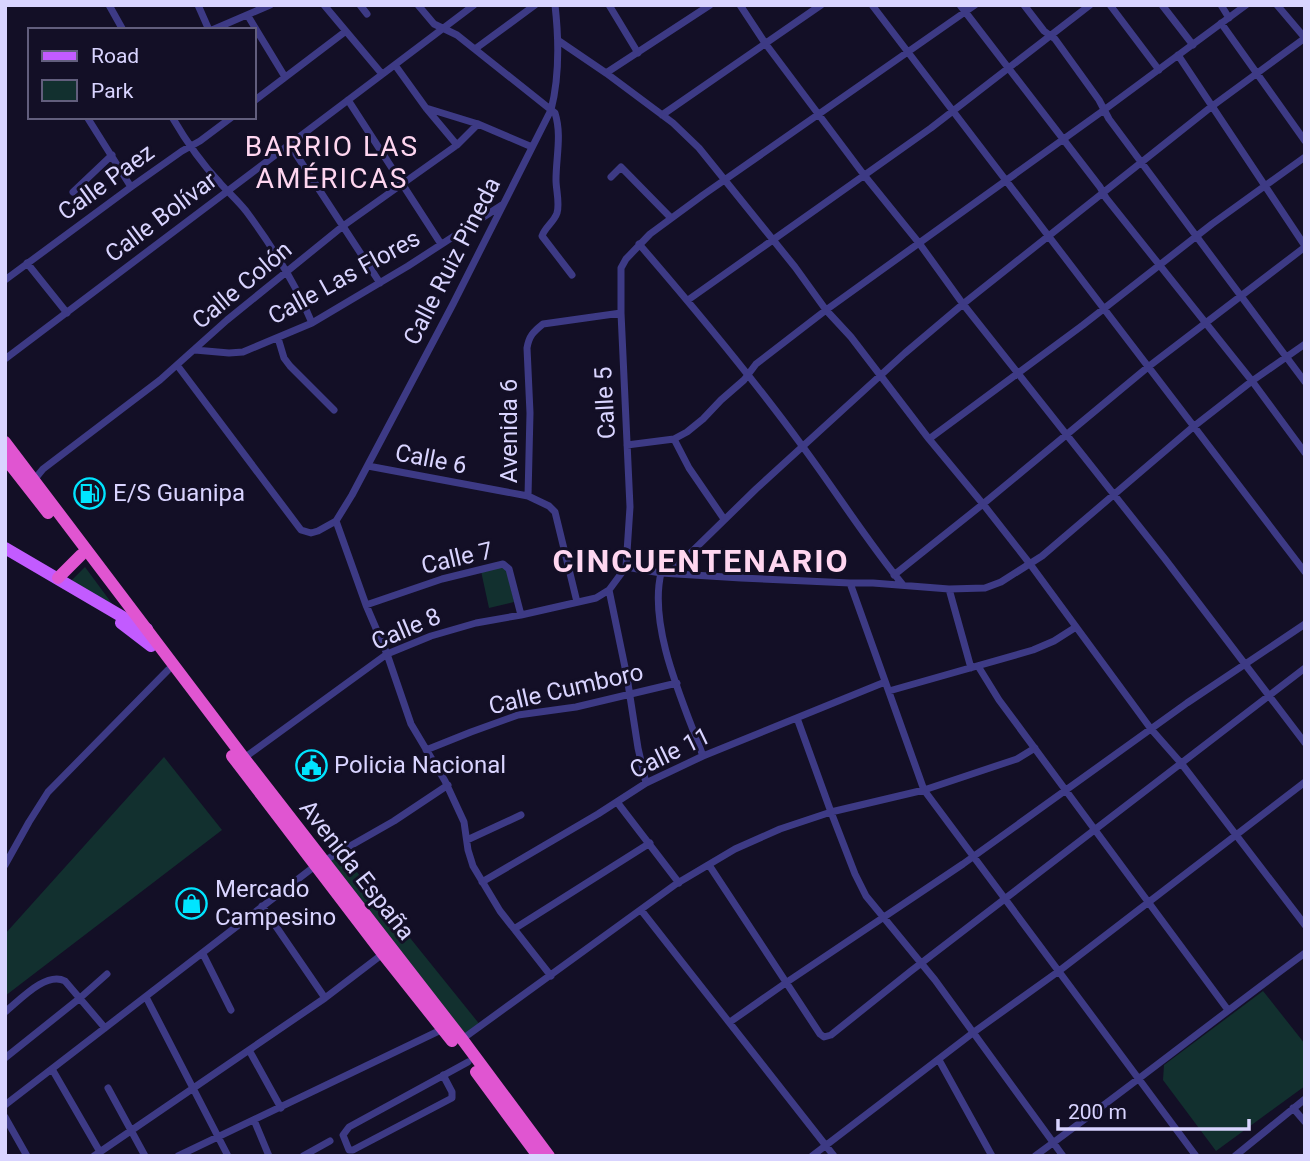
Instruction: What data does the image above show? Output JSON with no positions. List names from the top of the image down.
{
  "streets": {
    "highway": ["Avenida España"],
    "street": [
      "Calle Paez",
      "Calle Bolívar",
      "Calle Ruiz Pineda",
      "Calle Las Flores",
      "Calle Colón",
      "Calle 5",
      "Avenida 6",
      "Calle 6",
      "Calle 7",
      "Calle 8",
      "Calle Cumboro",
      "Calle 11"
    ]
  },
  "crossings": [
    ["Calle Ruiz Pineda", "Calle Las Flores"],
    ["Calle Ruiz Pineda", "Calle 6"],
    ["Calle Las Flores", "Calle Colón"],
    ["Calle Colón", "Avenida España"],
    ["Calle 5", "Avenida 6"],
    ["Avenida 6", "Calle 6"],
    ["Avenida 6", "Calle 8"],
    ["Calle 7", "Calle 8"],
    ["Calle 8", "Avenida España"]
  ],
  "districts": ["BARRIO LAS AMÉRICAS", "CINCUENTENARIO"],
  "places": {
    "fuel station": ["E/S Guanipa"],
    "public building": ["Policia Nacional"],
    "shop": ["Mercado Campesino"]
  },
  "legend": ["Road", "Park"],
  "scale_bar": "200 m"
}
